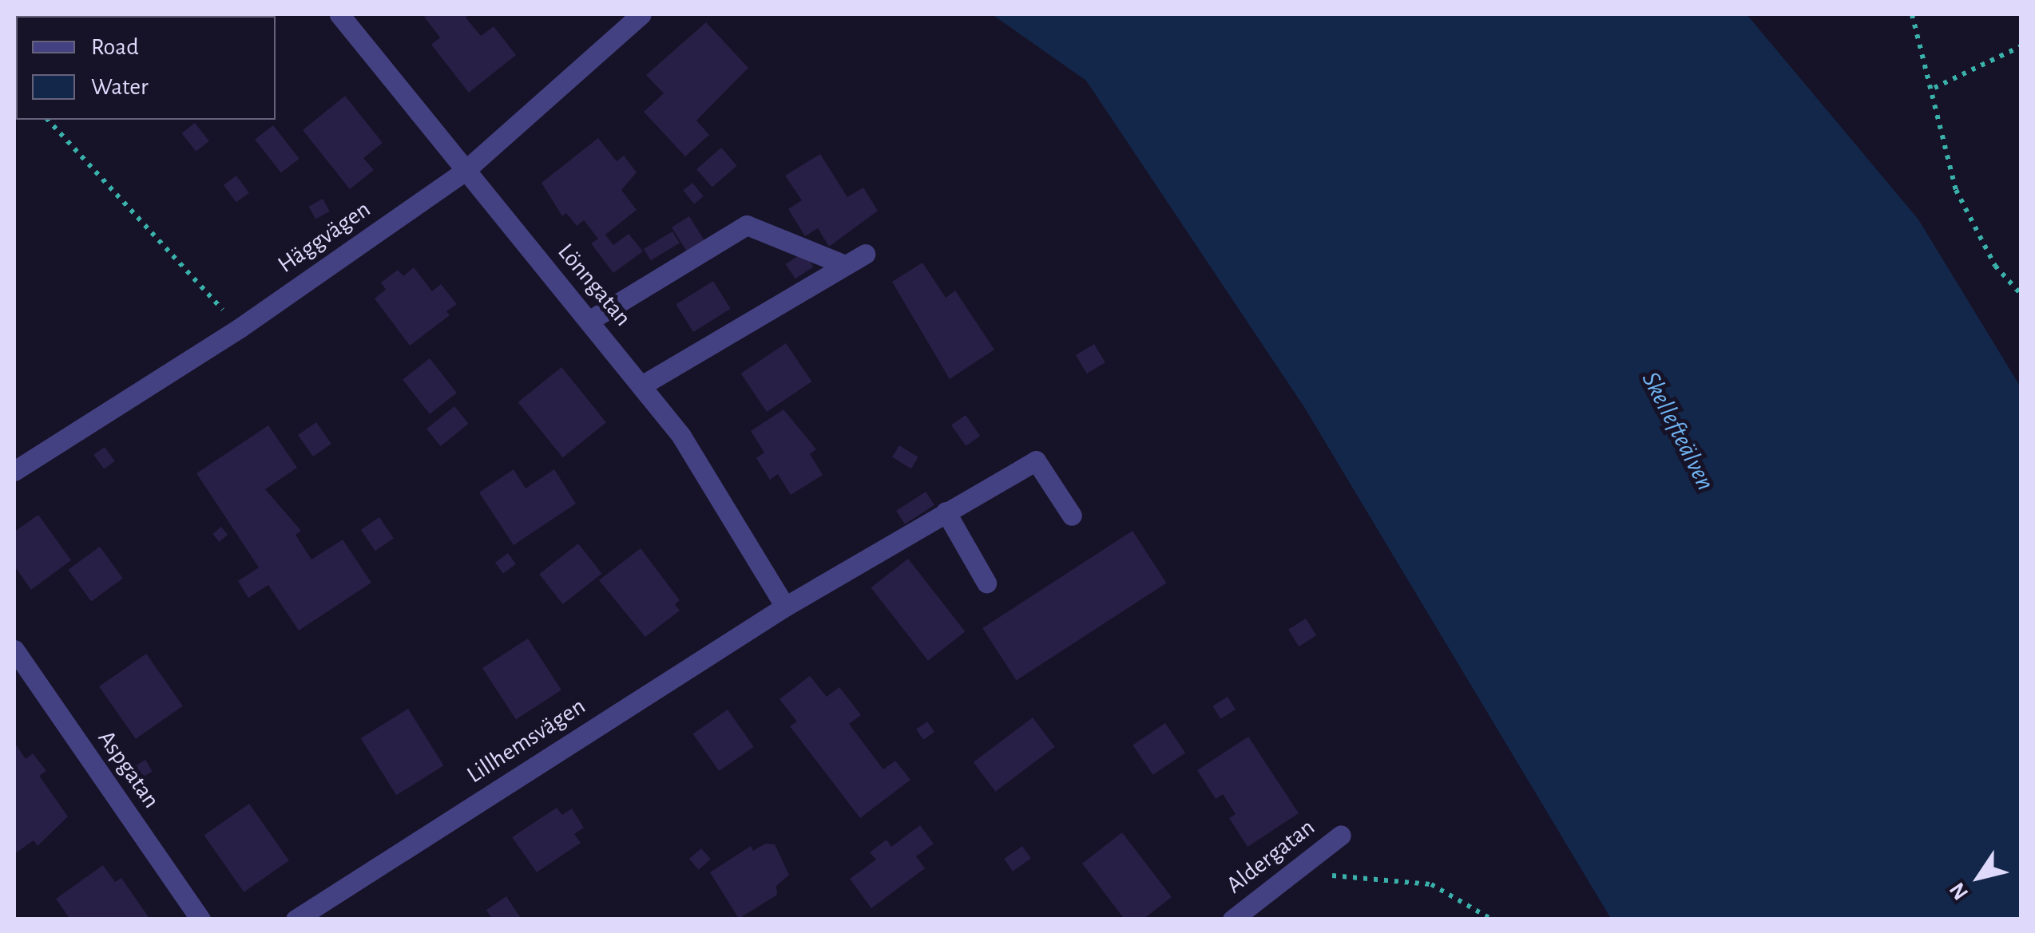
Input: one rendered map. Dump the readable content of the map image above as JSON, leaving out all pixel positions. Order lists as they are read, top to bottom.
{
  "streets": {
    "street": [
      "Häggvägen",
      "Lönngatan",
      "Lillhemsvägen",
      "Aspgatan",
      "Aldergatan"
    ]
  },
  "crossings": [
    ["Häggvägen", "Lönngatan"],
    ["Lönngatan", "Lillhemsvägen"]
  ],
  "water": ["Skellefteälven"],
  "legend": ["Road", "Water"],
  "north": "bottom left"
}
